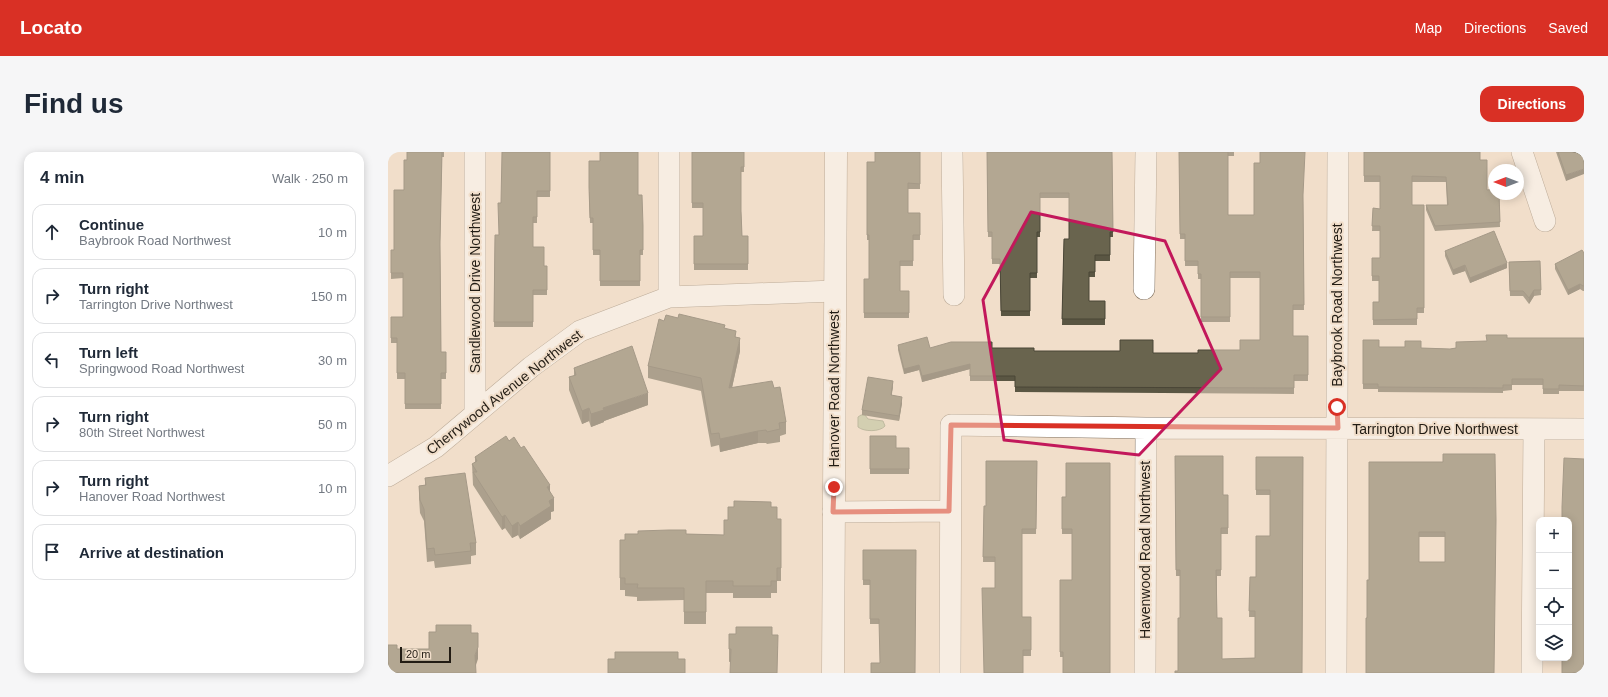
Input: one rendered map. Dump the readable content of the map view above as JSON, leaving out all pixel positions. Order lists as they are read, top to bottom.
{
  "streets": {
    "street": [
      "Sandlewood Drive Northwest",
      "Baybrook Road Northwest",
      "Hanover Road Northwest",
      "Cherrywood Avenue Northwest",
      "Tarrington Drive Northwest",
      "Havenwood Road Northwest"
    ]
  },
  "crossings": [
    ["Sandlewood Drive Northwest", "Cherrywood Avenue Northwest"],
    ["Baybrook Road Northwest", "Tarrington Drive Northwest"],
    ["Hanover Road Northwest", "Cherrywood Avenue Northwest"],
    ["Tarrington Drive Northwest", "Havenwood Road Northwest"]
  ],
  "scale_bar": "20 m",
  "north": "left",
  "page": {
    "header": "Locato",
    "nav": ["Map", "Directions", "Saved"],
    "buttons": "Directions",
    "title": "Find us",
    "heading": ["4 min", "Walk · 250 m"],
    "list": [
      ["Continue", "Baybrook Road Northwest", "10 m"],
      ["Turn right", "Tarrington Drive Northwest", "150 m"],
      ["Turn left", "Springwood Road Northwest", "30 m"],
      ["Turn right", "80th Street Northwest", "50 m"],
      ["Turn right", "Hanover Road Northwest", "10 m"],
      "Arrive at destination"
    ],
    "map_buttons": ["+", "−"],
    "scale": "20 m"
  }
}
